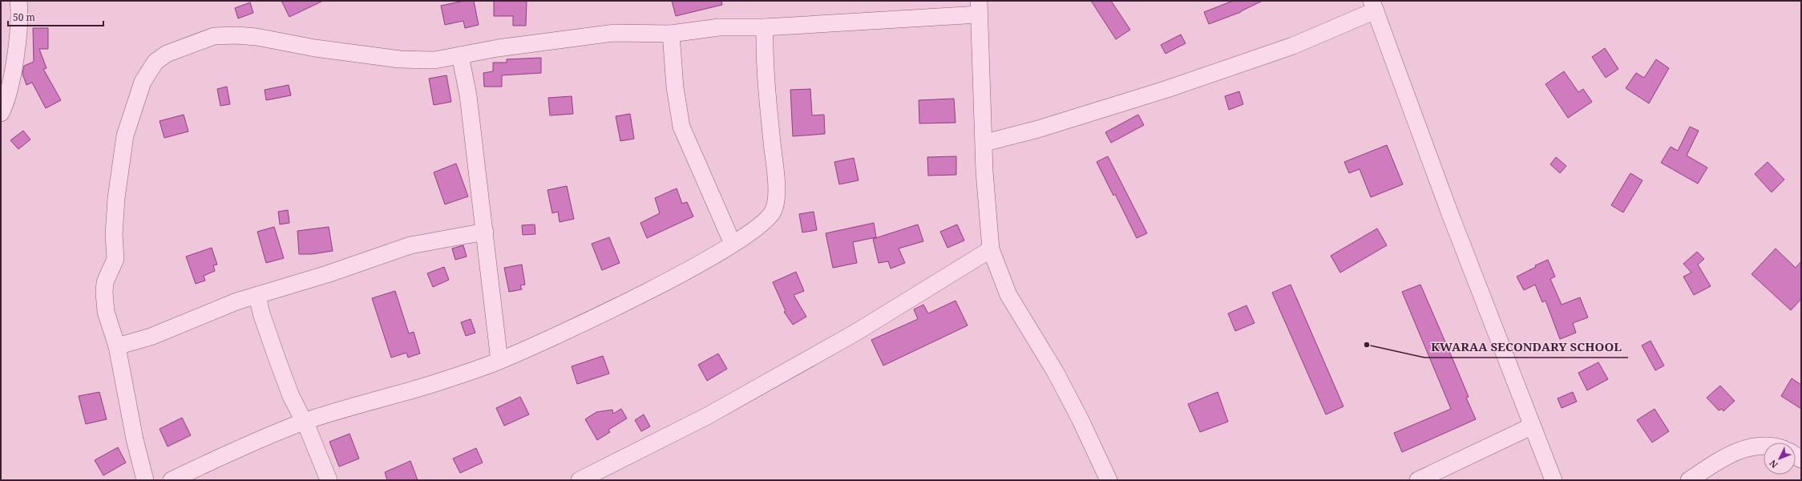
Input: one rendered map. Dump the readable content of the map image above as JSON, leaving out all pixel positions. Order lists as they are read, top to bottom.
{
  "places": ["KWARAA SECONDARY SCHOOL"],
  "scale_bar": "50 m",
  "north": "bottom left"
}
